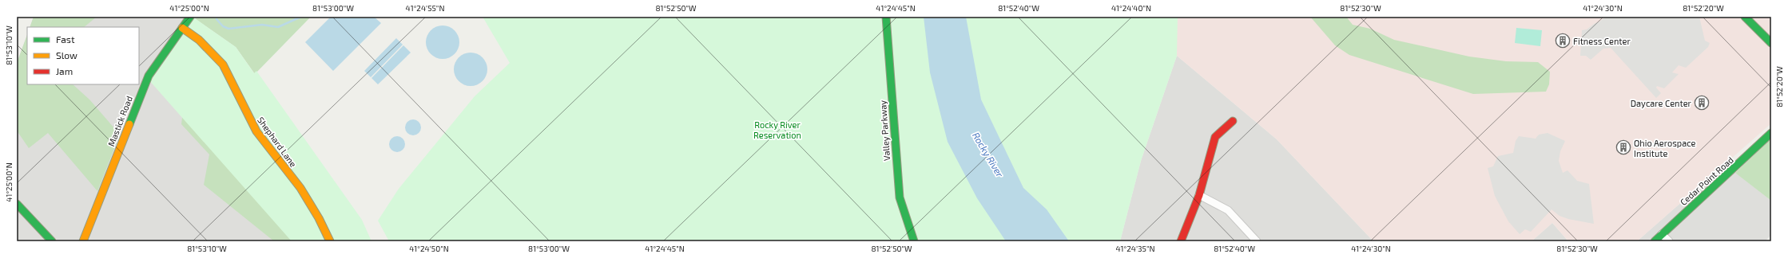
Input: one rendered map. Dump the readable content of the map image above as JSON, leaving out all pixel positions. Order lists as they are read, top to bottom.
{
  "streets": {
    "street": [
      "Mastick Road",
      "Valley Parkway",
      "Shephard Lane",
      "Cedar Point Road"
    ]
  },
  "crossings": [
    ["Mastick Road", "Shephard Lane"]
  ],
  "water": ["Rocky River"],
  "parks": ["Rocky River Reservation"],
  "places": {
    "building": ["Fitness Center", "Daycare Center", "Ohio Aerospace Institute"]
  },
  "legend": ["Fast", "Slow", "Jam"],
  "coordinates": [
    "41°25'00\"N",
    "81°53'00\"W",
    "41°24'55\"N",
    "81°52'50\"W",
    "41°24'45\"N",
    "81°52'40\"W",
    "41°24'40\"N",
    "81°52'30\"W",
    "41°24'30\"N",
    "81°52'20\"W",
    "81°53'10\"W",
    "41°24'50\"N",
    "41°24'35\"N"
  ]
}
